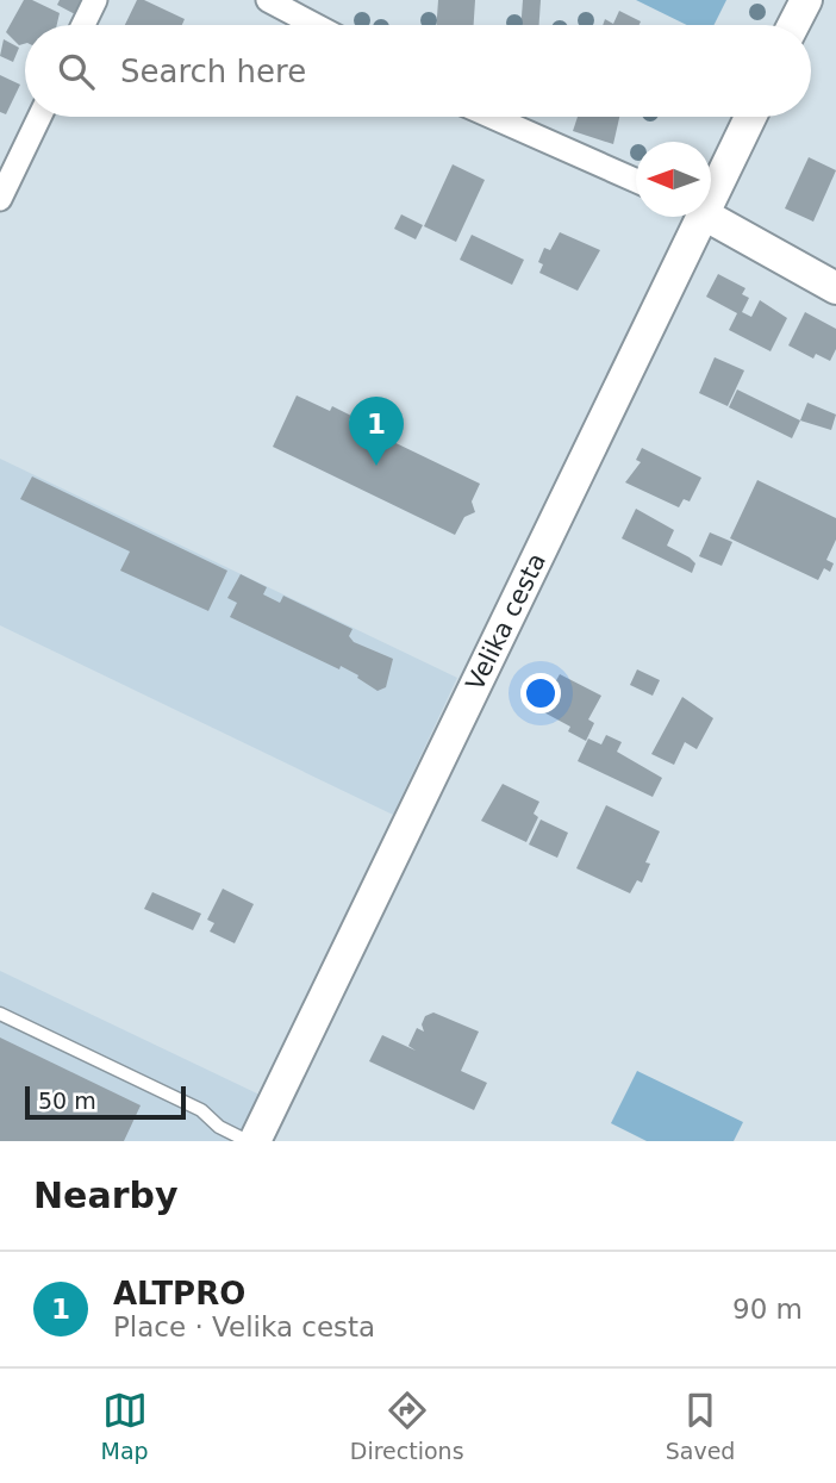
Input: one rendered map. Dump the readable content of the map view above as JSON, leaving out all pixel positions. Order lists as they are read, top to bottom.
{
  "streets": {
    "main road": ["Velika cesta"]
  },
  "scale_bar": "50 m",
  "north": "left",
  "page": {
    "search": "Search here",
    "pins": "1",
    "scale": "50 m",
    "heading": "Nearby",
    "list": [
      {
        "mark": "1",
        "name": "ALTPRO",
        "note": "Place · Velika cesta",
        "value": "90 m"
      }
    ],
    "nav": ["Map", "Directions", "Saved"]
  }
}
